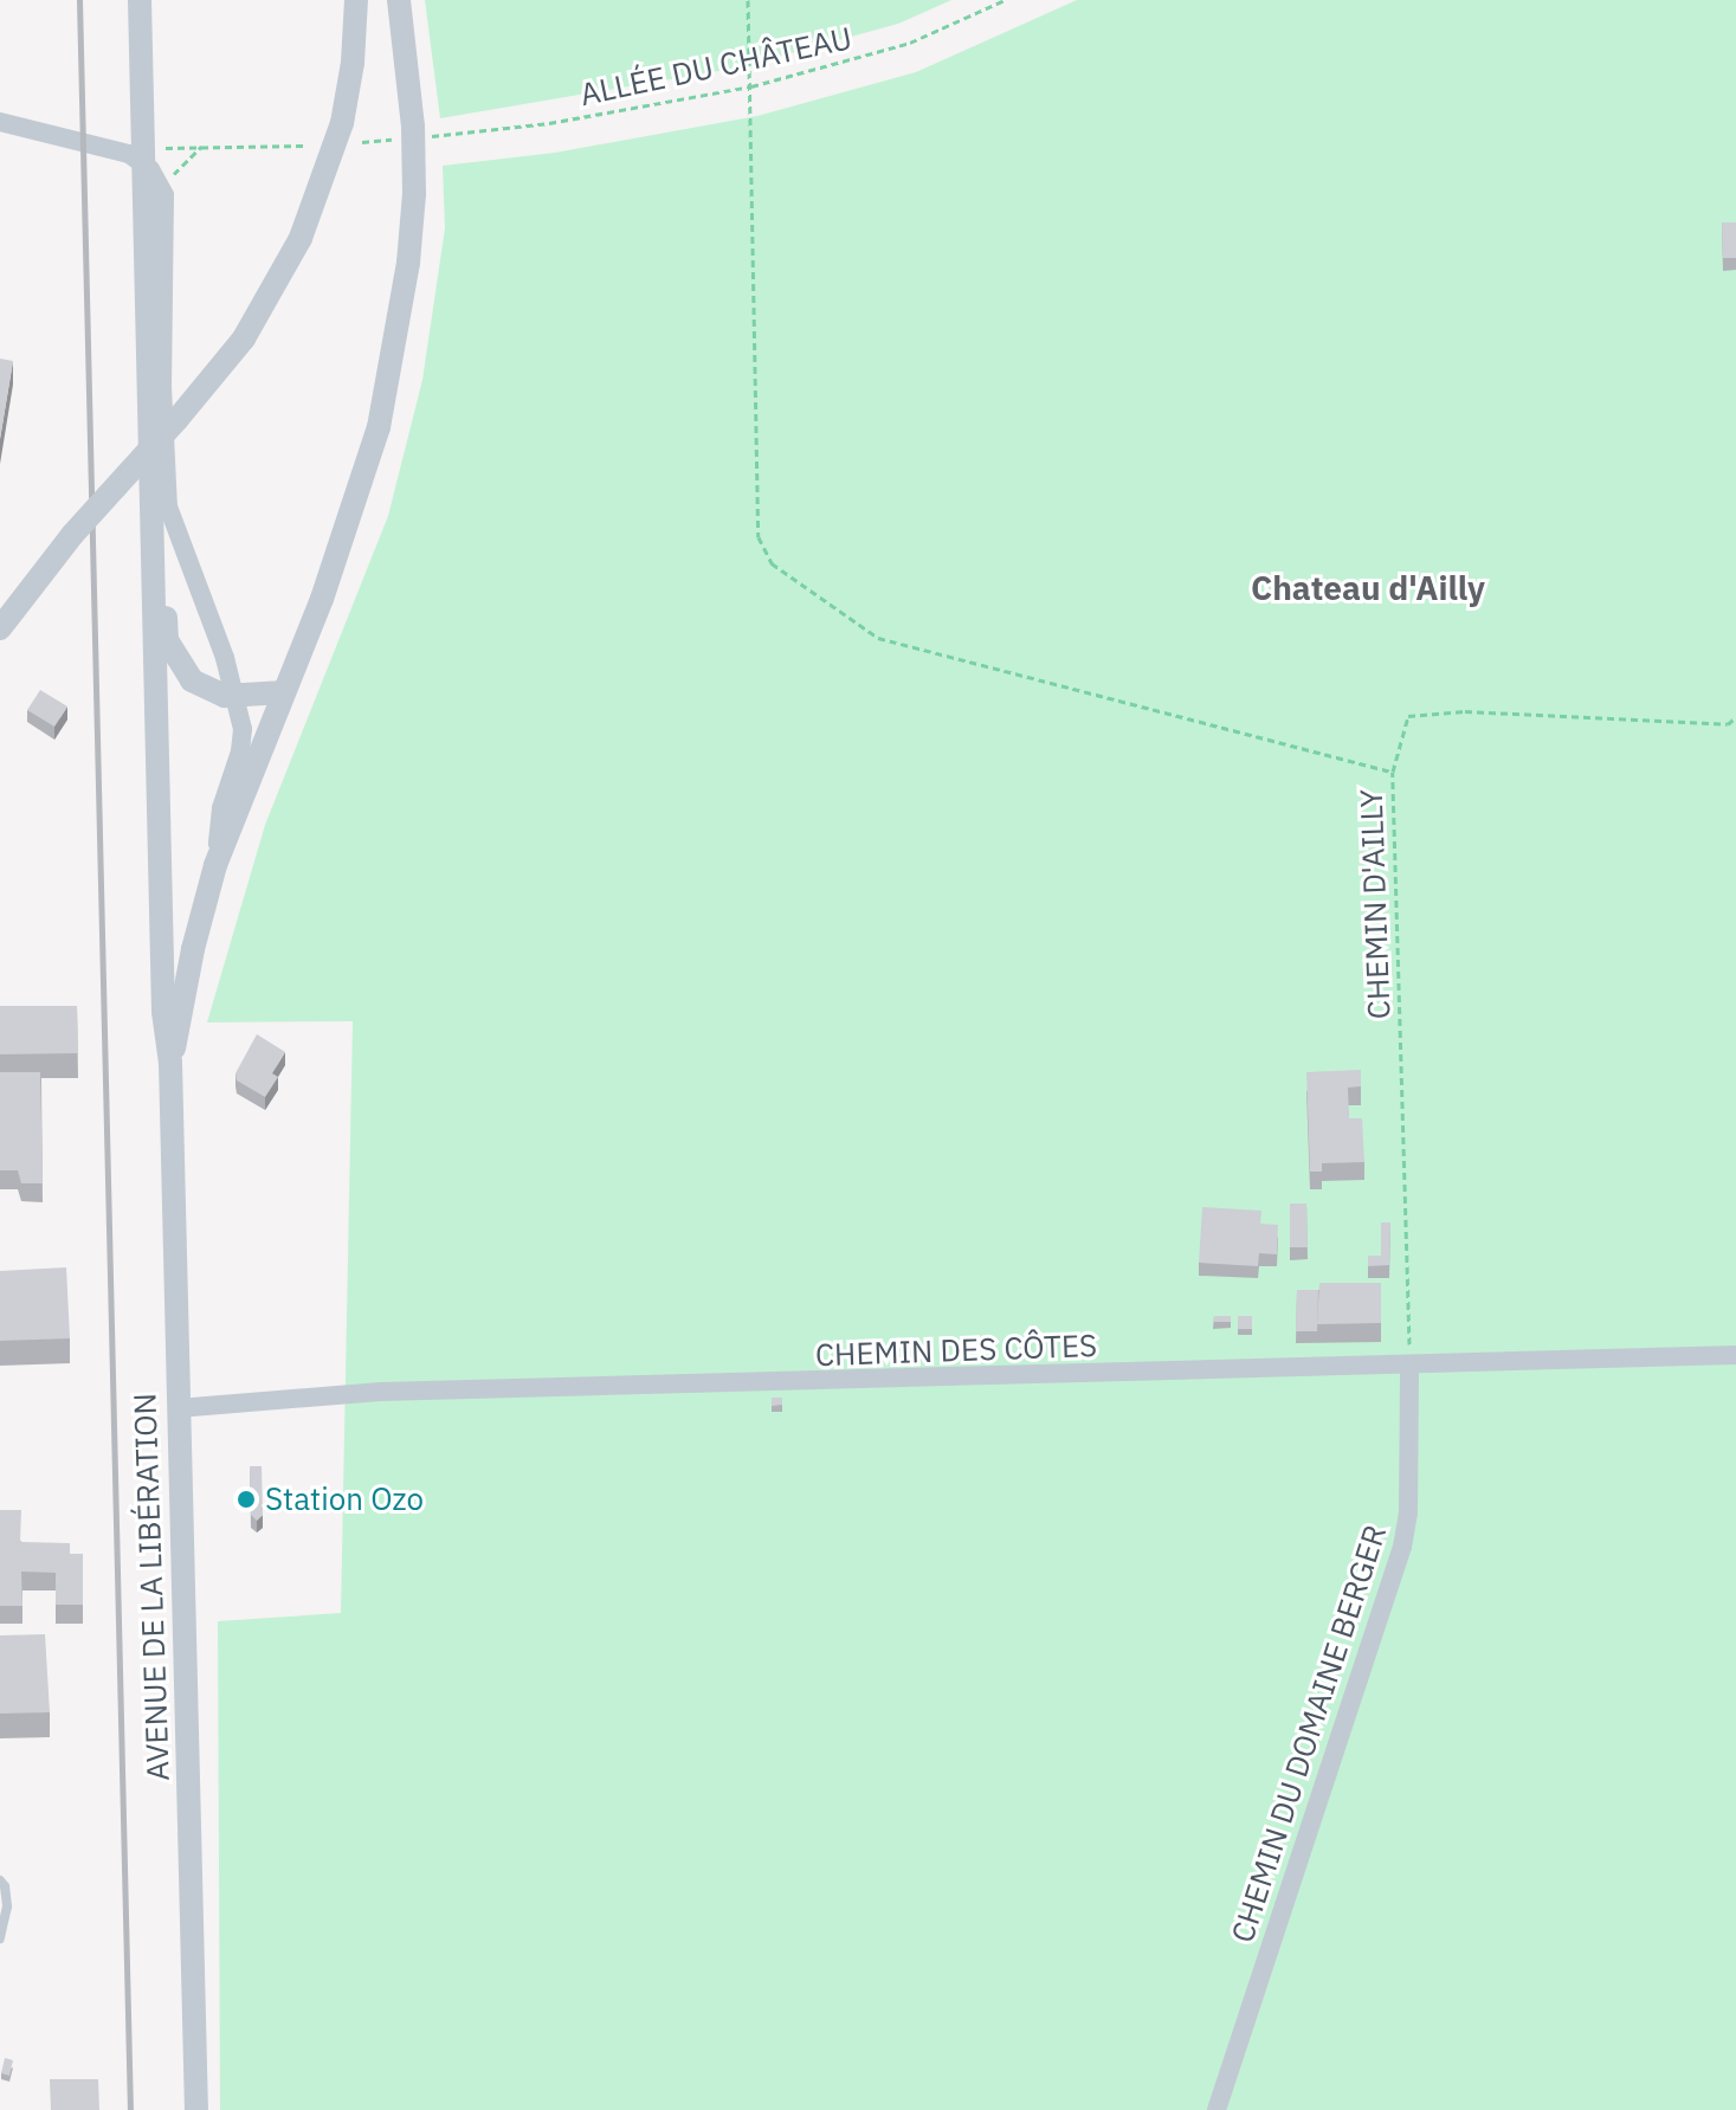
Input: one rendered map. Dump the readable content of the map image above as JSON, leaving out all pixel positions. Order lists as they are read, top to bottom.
{
  "streets": {
    "street": ["CHEMIN DES CÔTES", "AVENUE DE LA LIBÉRATION", "CHEMIN DU DOMAINE BERGER"],
    "path": ["ALLÉE DU CHÂTEAU", "CHEMIN D'AILLY"]
  },
  "crossings": [
    ["CHEMIN D'AILLY", "CHEMIN DES CÔTES"],
    ["CHEMIN D'AILLY", "CHEMIN DU DOMAINE BERGER"],
    ["CHEMIN DES CÔTES", "AVENUE DE LA LIBÉRATION"],
    ["CHEMIN DES CÔTES", "CHEMIN DU DOMAINE BERGER"]
  ],
  "districts": ["Chateau d'Ailly"],
  "places": ["Station Ozo"]
}
